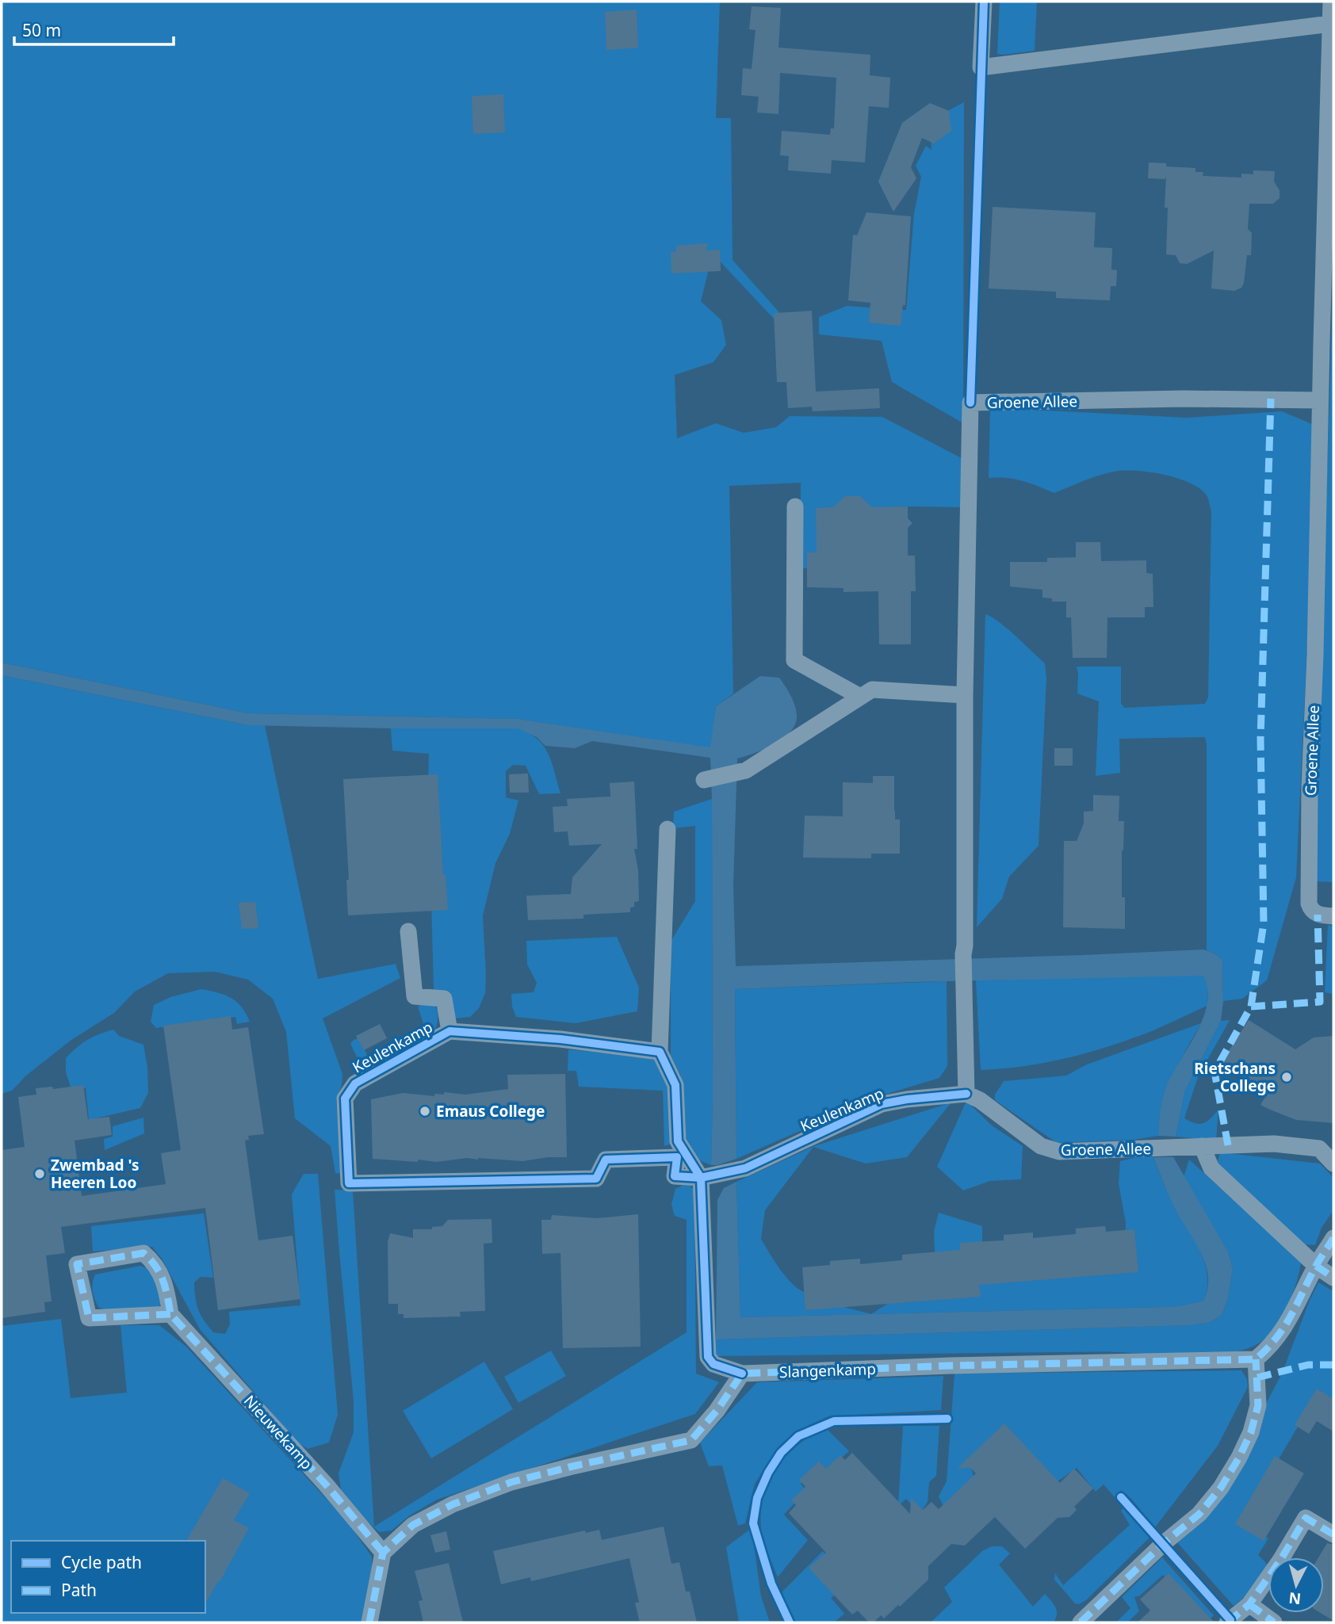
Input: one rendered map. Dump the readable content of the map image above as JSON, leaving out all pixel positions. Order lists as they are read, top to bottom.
{
  "streets": {
    "street": [
      "Groene Allee",
      "Keulenkamp",
      "Slangenkamp",
      "Nieuwekamp"
    ]
  },
  "crossings": [
    ["Groene Allee", "Keulenkamp"]
  ],
  "places": ["Rietschans College", "Emaus College", "Zwembad 's Heeren Loo"],
  "legend": ["Cycle path", "Path"],
  "scale_bar": "50 m",
  "north": "bottom"
}
